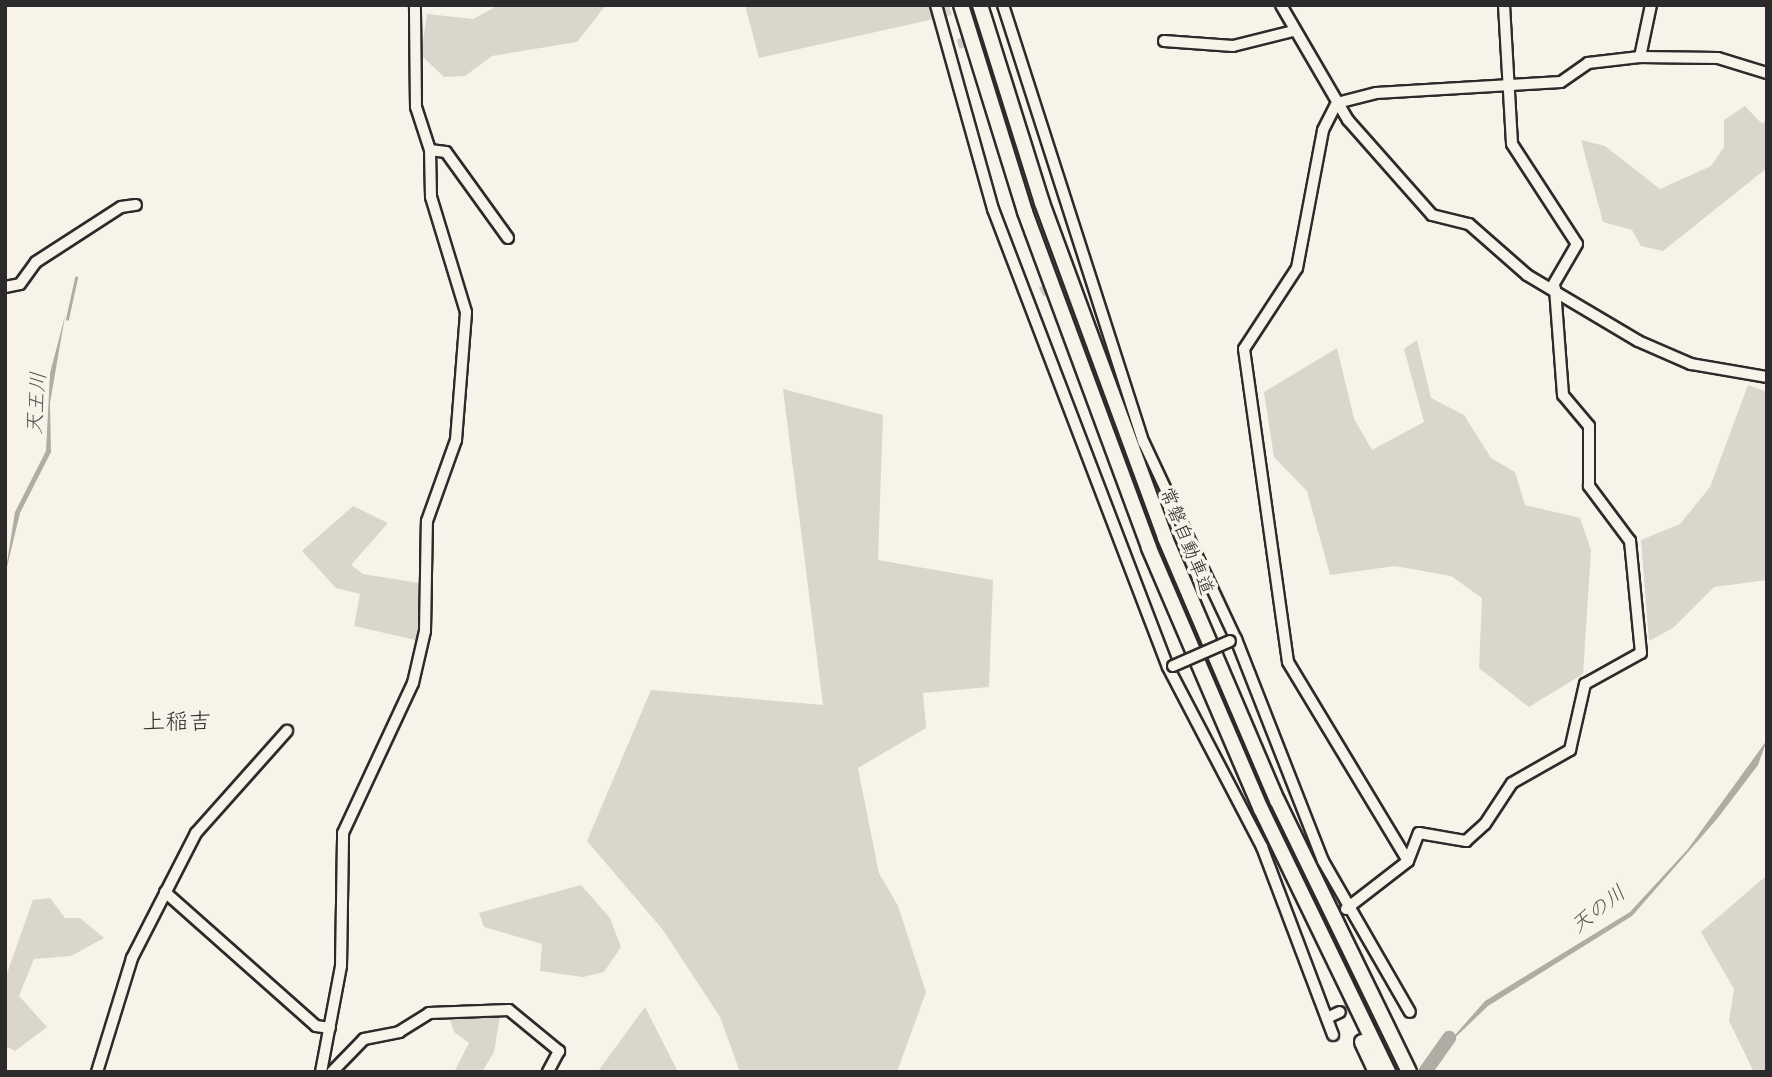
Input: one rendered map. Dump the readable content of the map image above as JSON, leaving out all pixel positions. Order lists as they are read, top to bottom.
{
  "streets": {
    "highway": ["常磐自動車道"]
  },
  "districts": ["上稲吉"],
  "water": ["天王川", "天の川"]
}
